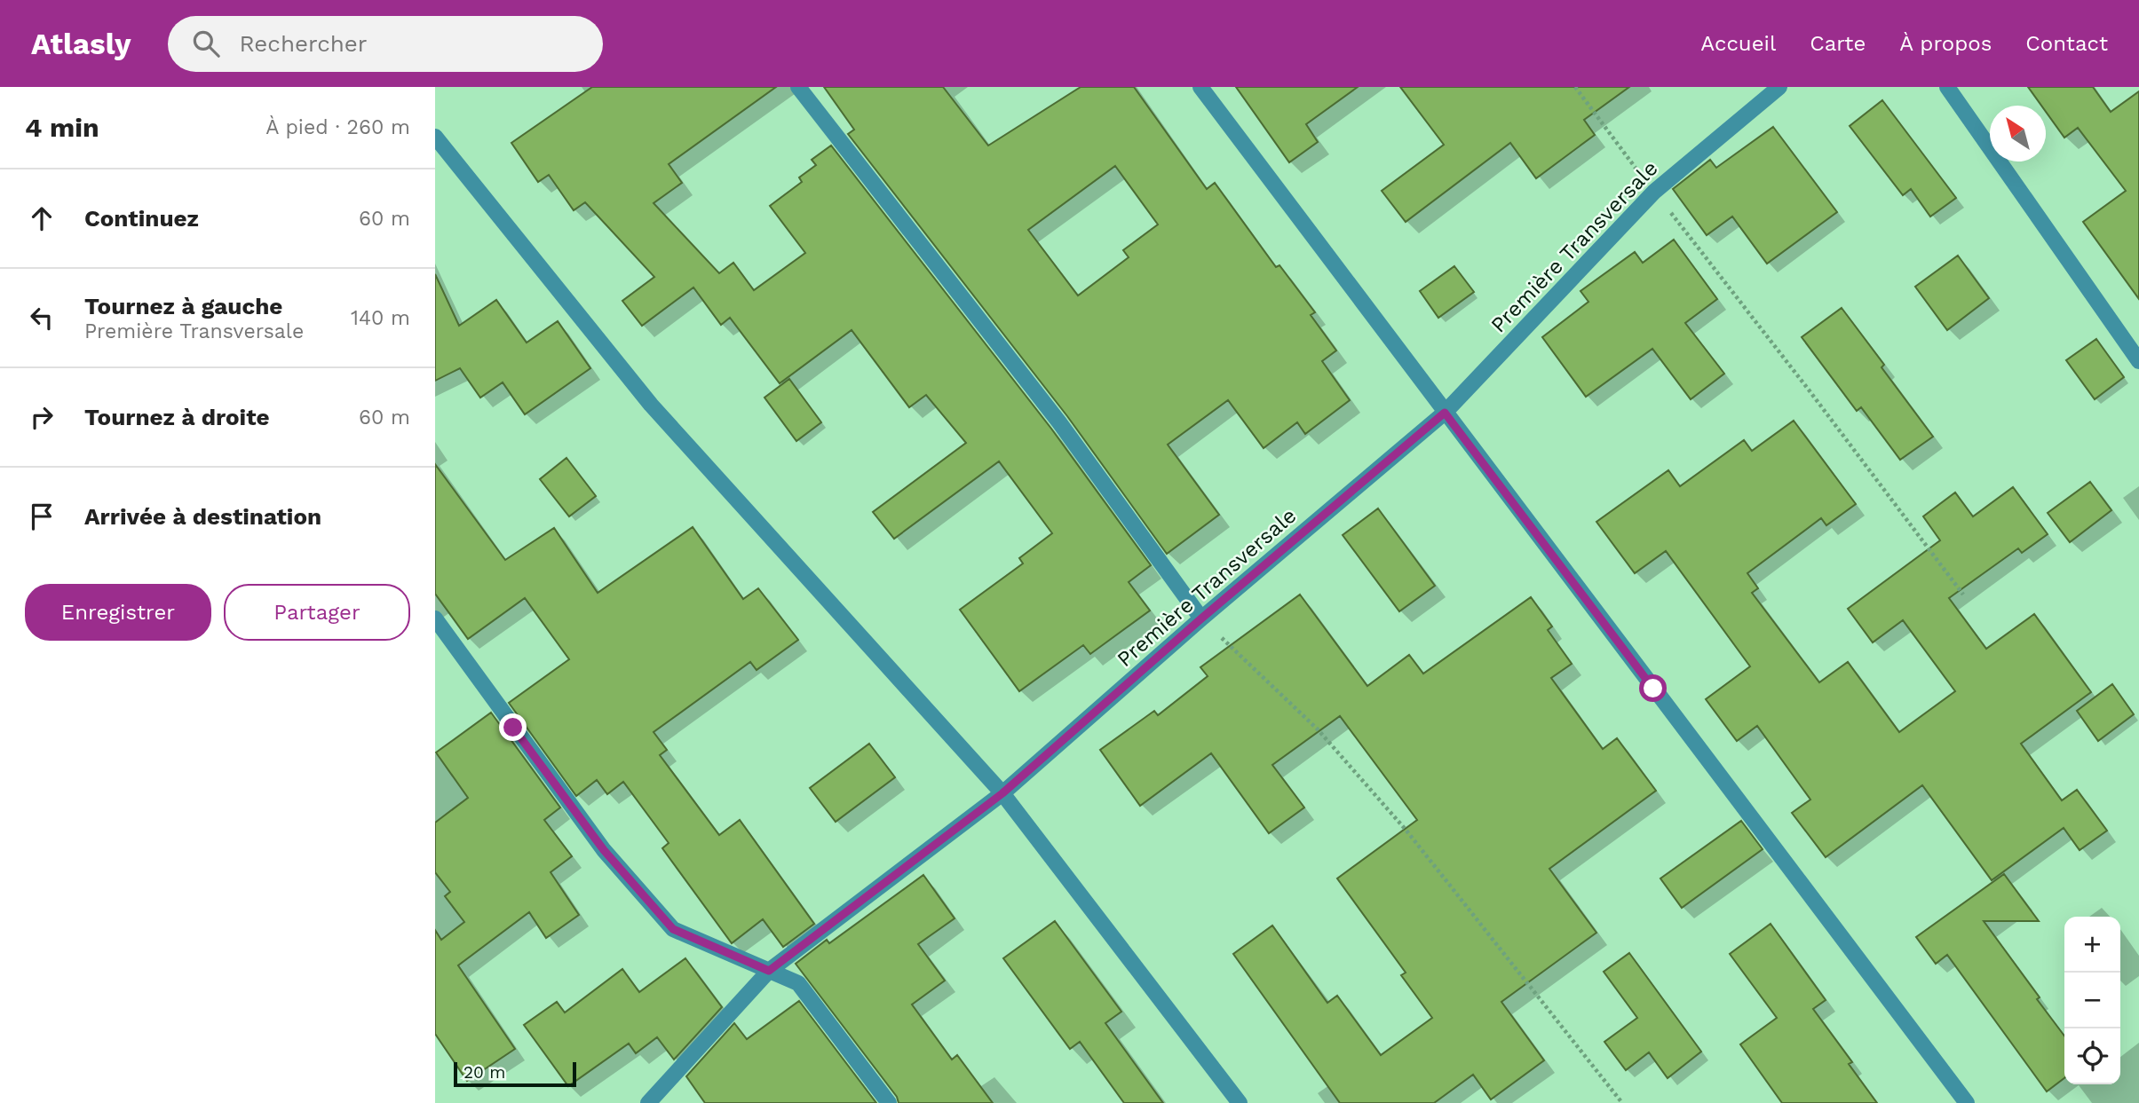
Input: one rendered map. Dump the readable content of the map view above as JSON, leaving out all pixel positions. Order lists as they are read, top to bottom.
{
  "streets": {
    "street": ["Première Transversale"]
  },
  "scale_bar": "20 m",
  "north": "top left",
  "page": {
    "header": "Atlasly",
    "search": "Rechercher",
    "nav": [
      "Accueil",
      "Carte",
      "À propos",
      "Contact"
    ],
    "heading": ["4 min", "À pied · 260 m"],
    "list": [
      ["Continuez", "60 m"],
      ["Tournez à gauche", "Première Transversale", "140 m"],
      ["Tournez à droite", "60 m"],
      "Arrivée à destination"
    ],
    "buttons": ["Enregistrer", "Partager"],
    "map_buttons": ["+", "−"],
    "scale": "20 m"
  }
}
